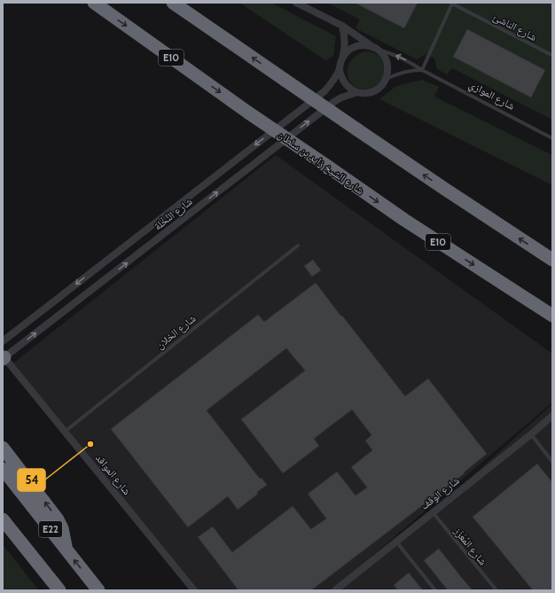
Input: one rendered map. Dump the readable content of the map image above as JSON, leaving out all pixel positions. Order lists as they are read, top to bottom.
{
  "streets": {
    "highway": ["E10", "شارع الشيخ زايد بن سلطان", "E22"],
    "street": [
      "شارع الموازي",
      "شارع النَّخْلة",
      "شارع المواقد",
      "شارع الوقف"
    ],
    "lane": ["شارع الناشئ", "شارع الخلان", "شارع المُعَزَز"]
  },
  "crossings": [
    ["شارع الناشئ", "شارع الموازي"],
    ["شارع الموازي", "شارع النَّخْلة"],
    ["شارع النَّخْلة", "شارع المواقد"],
    ["شارع الخلان", "شارع المواقد"],
    ["شارع الوقف", "شارع المُعَزَز"]
  ],
  "places": ["54"]
}
